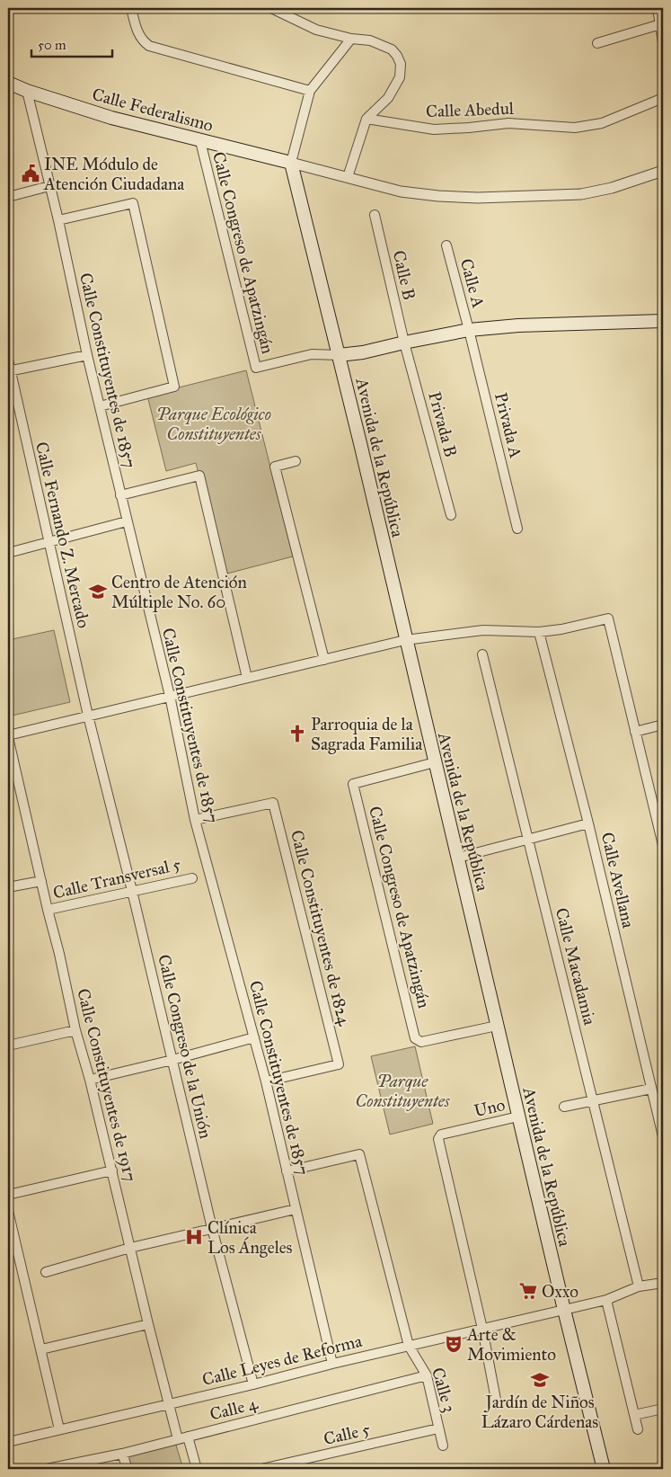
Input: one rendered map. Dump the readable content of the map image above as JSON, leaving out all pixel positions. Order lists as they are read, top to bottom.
{
  "streets": {
    "main road": ["Calle Federalismo", "Avenida de la República"],
    "street": [
      "Calle Abedul",
      "Calle Congreso de Apatzingán",
      "Calle B",
      "Calle A",
      "Calle Constituyentes de 1857",
      "Privada B",
      "Privada A",
      "Calle Fernando Z. Mercado",
      "Calle Transversal 5",
      "Calle Avellana",
      "Calle Constituyentes de 1824",
      "Calle Macadamia",
      "Calle Congreso de la Unión",
      "Calle Constituyentes de 1917",
      "Uno",
      "Calle Leyes de Reforma",
      "Calle 3",
      "Calle 4",
      "Calle 5"
    ]
  },
  "crossings": [
    ["Calle Federalismo", "Calle Congreso de Apatzingán"],
    ["Calle Federalismo", "Calle Constituyentes de 1857"],
    ["Calle Federalismo", "Avenida de la República"],
    ["Calle Congreso de Apatzingán", "Avenida de la República"],
    ["Calle B", "Privada B"],
    ["Calle A", "Privada A"],
    ["Calle Constituyentes de 1857", "Calle Constituyentes de 1824"],
    ["Calle Constituyentes de 1857", "Calle Leyes de Reforma"],
    ["Avenida de la República", "Uno"],
    ["Avenida de la República", "Calle Leyes de Reforma"],
    ["Calle Fernando Z. Mercado", "Calle Congreso de la Unión"],
    ["Calle Transversal 5", "Calle Congreso de la Unión"],
    ["Calle Transversal 5", "Calle Constituyentes de 1917"],
    ["Calle Macadamia", "Calle Leyes de Reforma"],
    ["Calle Congreso de la Unión", "Calle Leyes de Reforma"],
    ["Calle Constituyentes de 1917", "Calle Leyes de Reforma"],
    ["Calle Constituyentes de 1917", "Calle 4"],
    ["Uno", "Calle Leyes de Reforma"],
    ["Calle Leyes de Reforma", "Calle 3"],
    ["Calle 3", "Calle 4"],
    ["Calle 3", "Calle 5"]
  ],
  "parks": ["Parque Ecológico Constituyentes", "Parque Constituyentes"],
  "places": {
    "public building": ["INE Módulo de Atención Ciudadana"],
    "school or university": ["Centro de Atención Múltiple No. 60", "Jardín de Niños Lázaro Cárdenas"],
    "church": ["Parroquia de la Sagrada Familia"],
    "hospital": ["Clínica Los Ángeles"],
    "supermarket": ["Oxxo"],
    "theatre": ["Arte & Movimiento"]
  },
  "scale_bar": "50 m"
}
